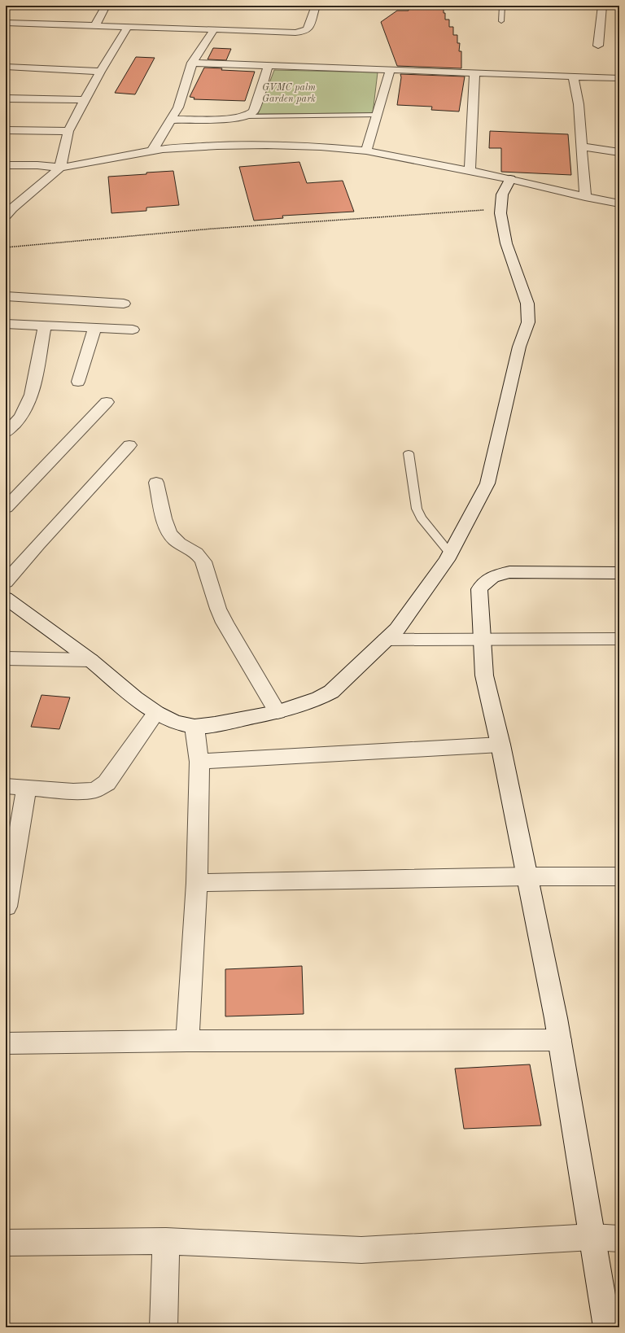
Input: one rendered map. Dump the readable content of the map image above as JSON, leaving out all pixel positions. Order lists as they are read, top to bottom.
{
  "parks": ["GVMC palm Garden park"]
}
